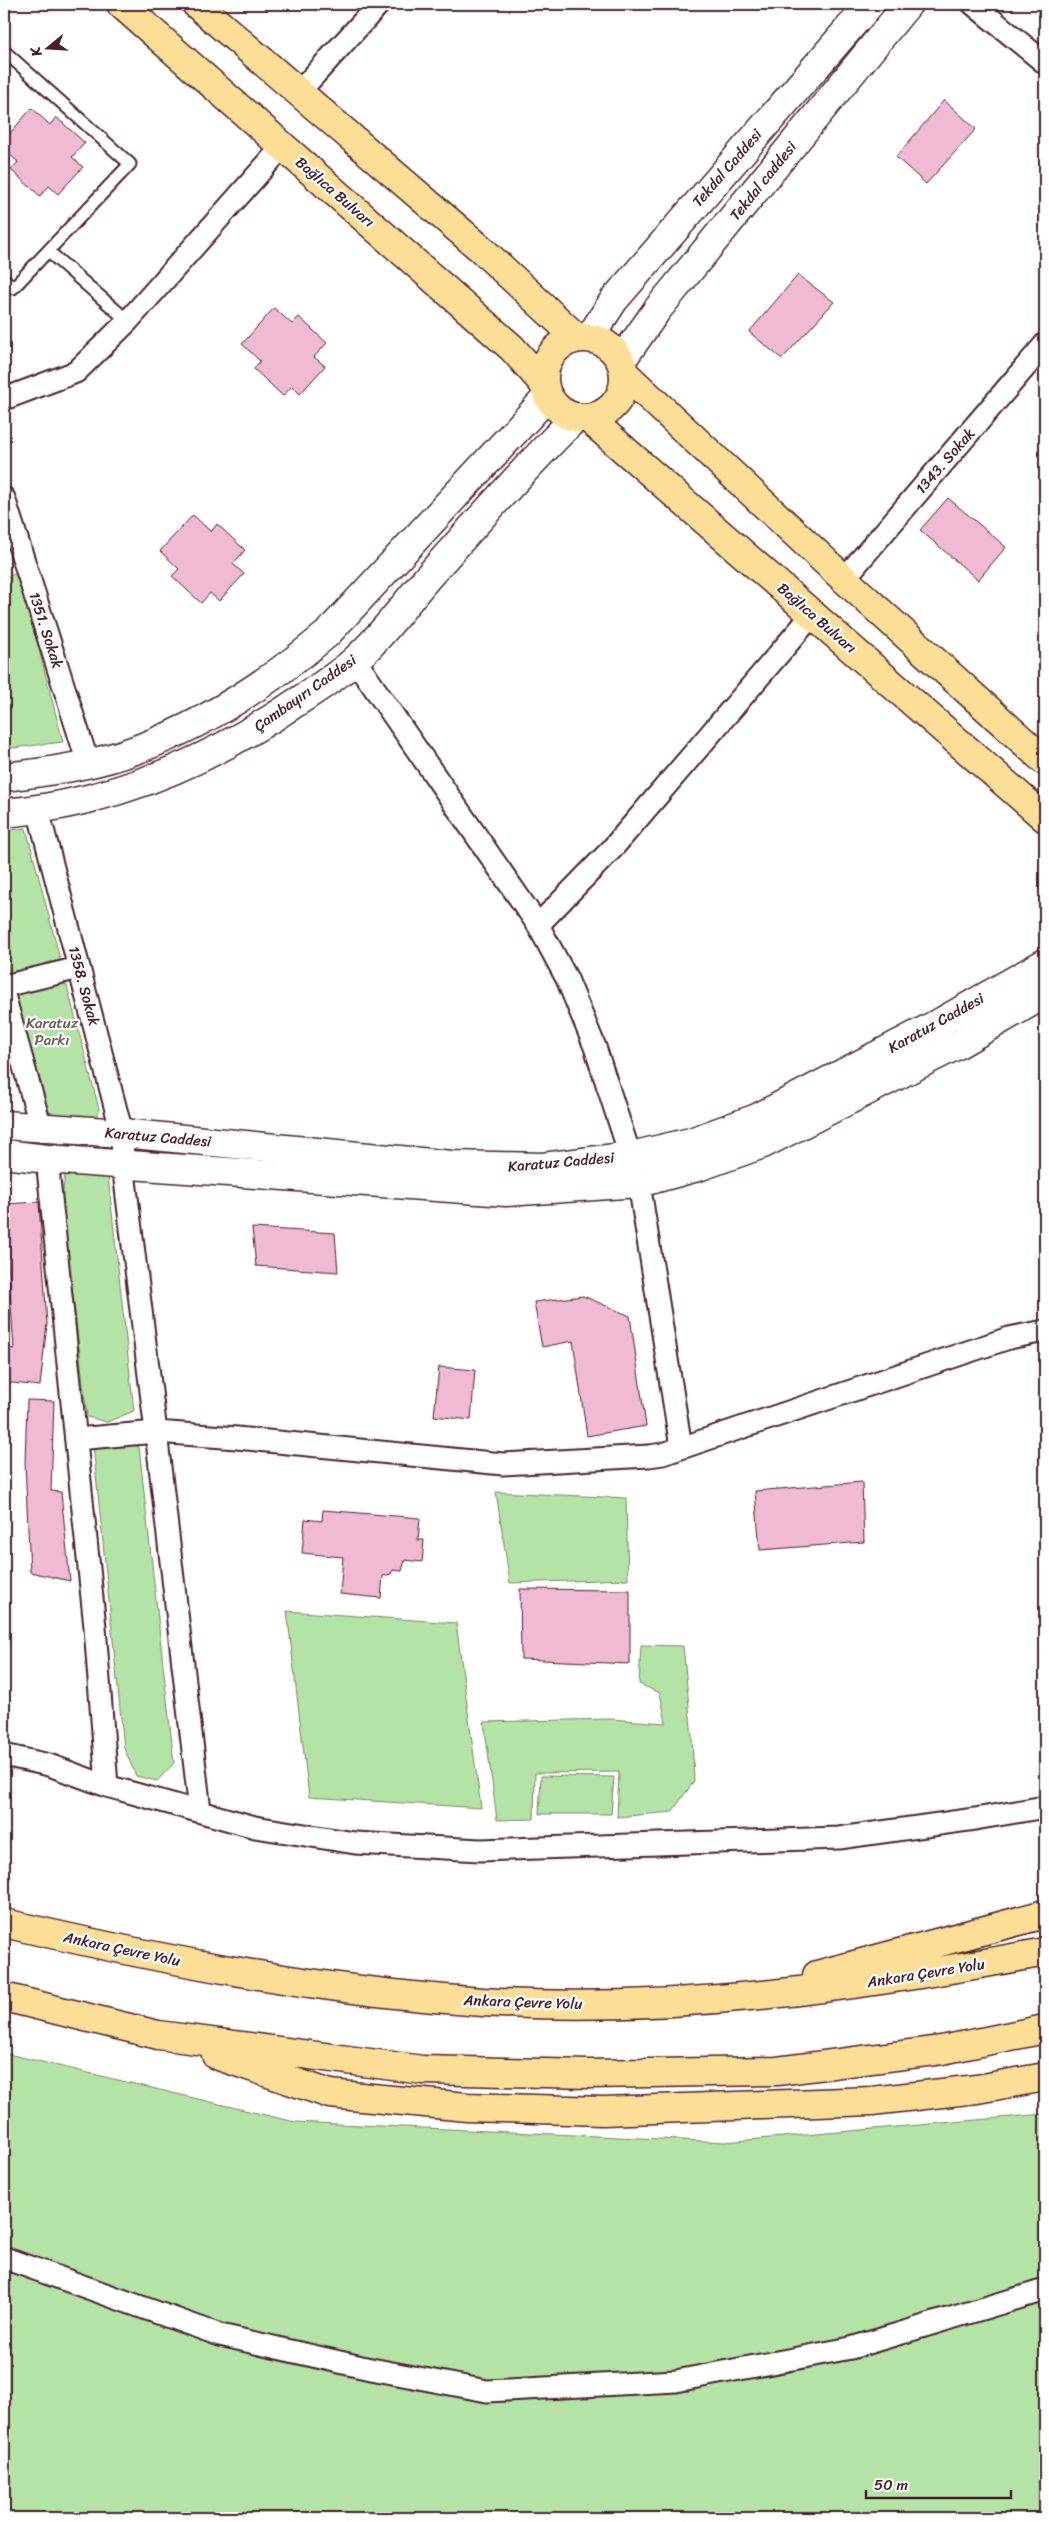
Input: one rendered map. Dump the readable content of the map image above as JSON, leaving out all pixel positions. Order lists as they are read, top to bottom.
{
  "streets": {
    "main road": [
      "Tekdal Caddesi",
      "Tekdal caddesi",
      "Bağlıca Bulvarı",
      "Çambayırı Caddesi",
      "Karatuz Caddesi",
      "Ankara Çevre Yolu"
    ],
    "street": ["1343. Sokak", "1351. Sokak", "1358. Sokak"]
  },
  "crossings": [
    ["Tekdal Caddesi", "Tekdal caddesi"],
    ["Tekdal Caddesi", "Bağlıca Bulvarı"],
    ["Tekdal Caddesi", "Çambayırı Caddesi"],
    ["Tekdal caddesi", "Bağlıca Bulvarı"],
    ["Tekdal caddesi", "Çambayırı Caddesi"],
    ["Bağlıca Bulvarı", "Çambayırı Caddesi"],
    ["Çambayırı Caddesi", "1358. Sokak"],
    ["1358. Sokak", "Karatuz Caddesi"]
  ],
  "parks": ["Karatuz Parkı"],
  "scale_bar": "50 m",
  "north": "left"
}
